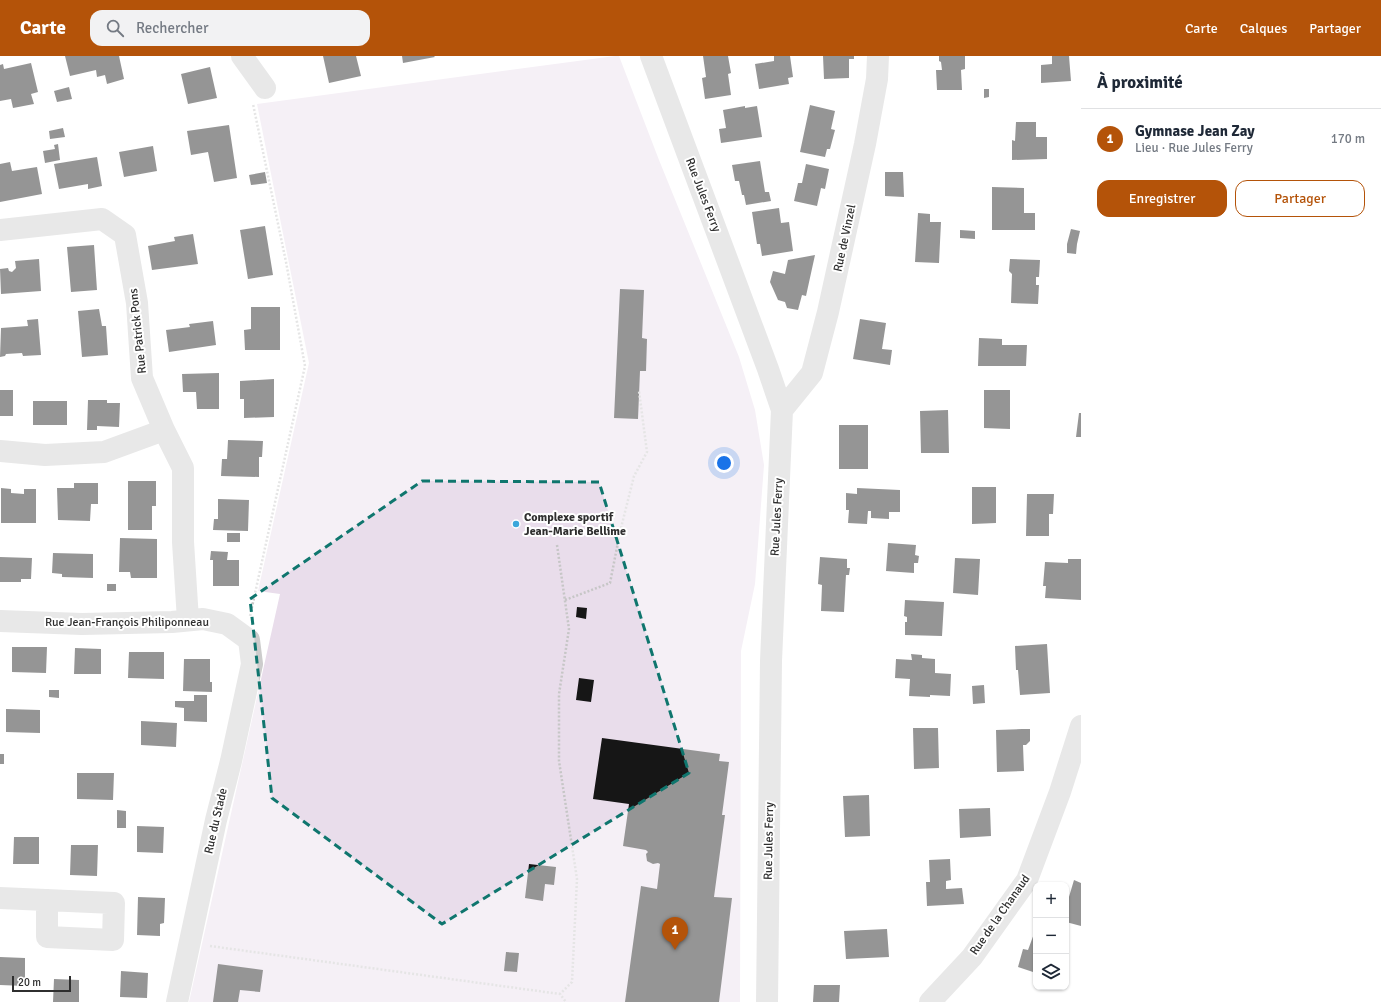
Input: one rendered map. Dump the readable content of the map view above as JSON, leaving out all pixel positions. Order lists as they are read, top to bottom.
{
  "streets": {
    "street": [
      "Rue Jules Ferry",
      "Rue de Vinzel",
      "Rue Patrick Pons",
      "Rue Jean-François Philiponneau",
      "Rue du Stade",
      "Rue de la Chanaud"
    ]
  },
  "crossings": [
    ["Rue Jules Ferry", "Rue de Vinzel"],
    ["Rue Patrick Pons", "Rue Jean-François Philiponneau"],
    ["Rue Jean-François Philiponneau", "Rue du Stade"]
  ],
  "places": ["Complexe sportif Jean-Marie Bellime"],
  "scale_bar": "20 m",
  "page": {
    "header": "Carte",
    "search": "Rechercher",
    "nav": ["Carte", "Calques", "Partager"],
    "heading": "À proximité",
    "list": [
      {
        "mark": "1",
        "name": "Gymnase Jean Zay",
        "note": "Lieu · Rue Jules Ferry",
        "value": "170 m"
      }
    ],
    "buttons": ["Enregistrer", "Partager"],
    "map_buttons": ["+", "−"],
    "pins": "1",
    "scale": "20 m"
  }
}
